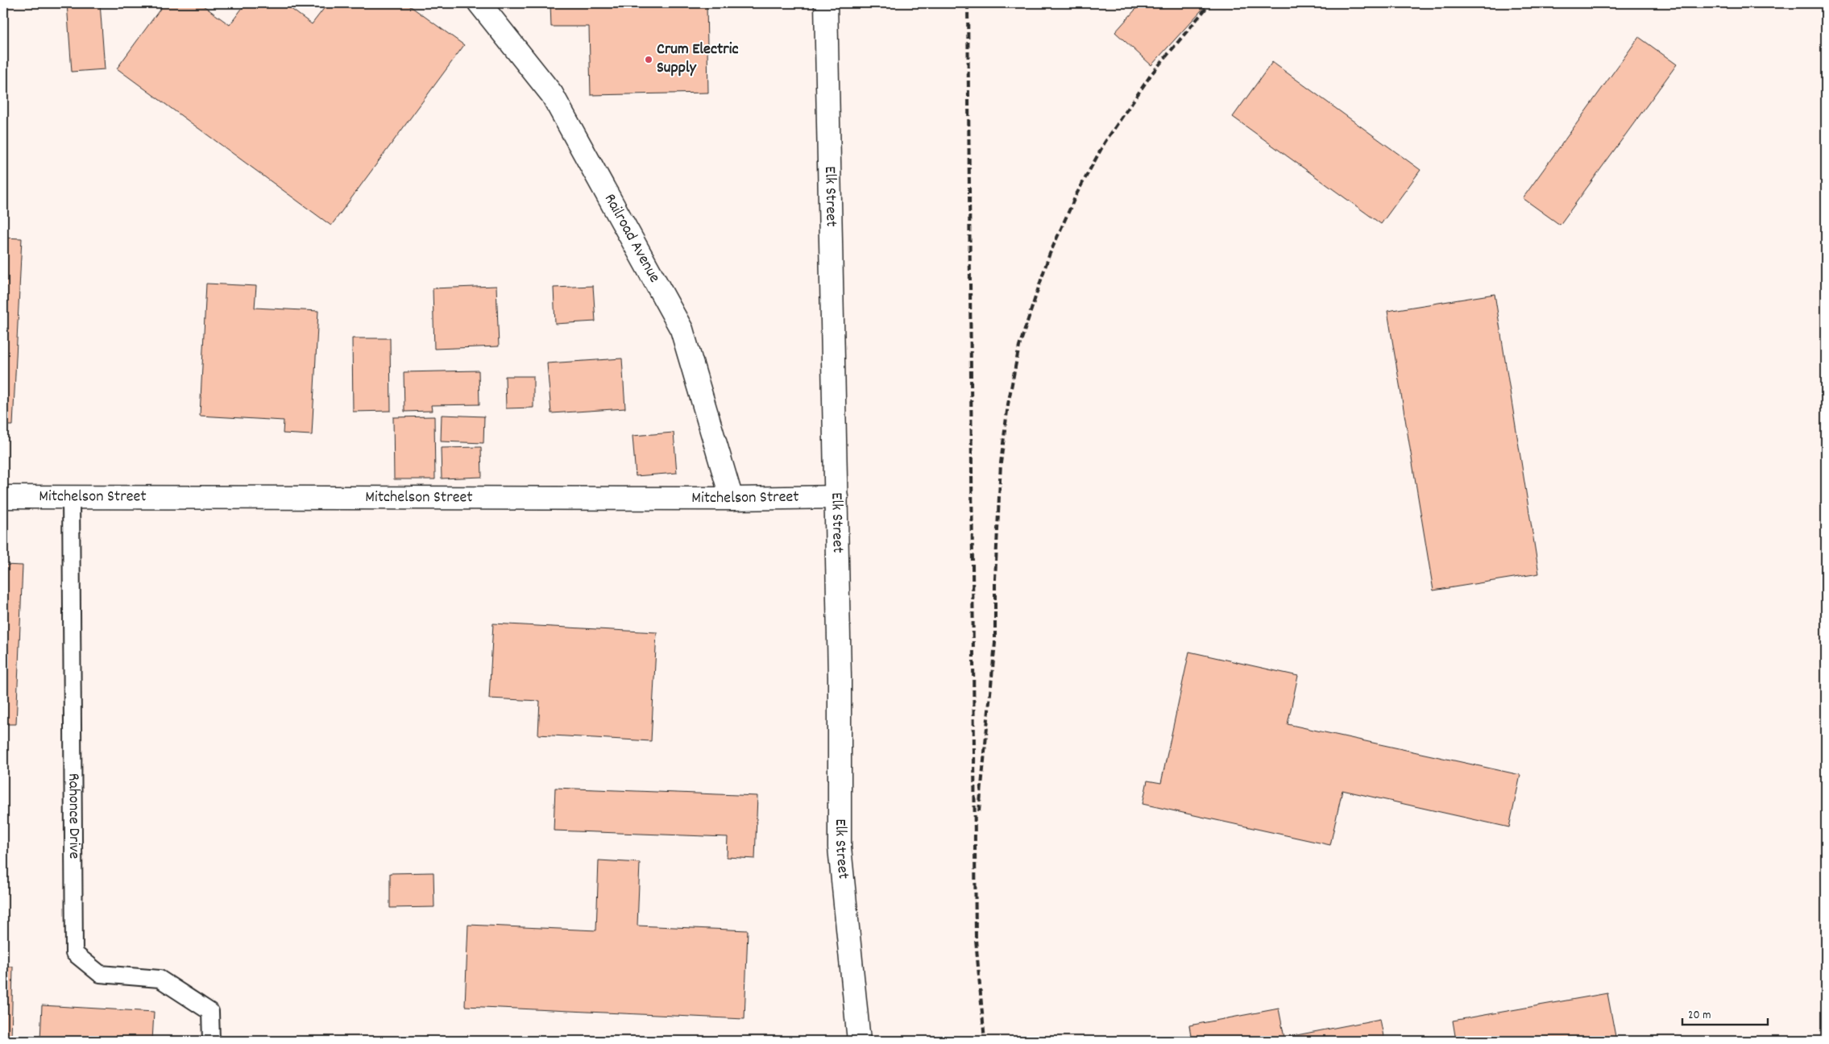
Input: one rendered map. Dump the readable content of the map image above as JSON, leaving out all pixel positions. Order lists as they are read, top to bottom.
{
  "streets": {
    "street": ["Elk Street", "Railroad Avenue", "Mitchelson Street"],
    "lane": ["Rahonce Drive"]
  },
  "crossings": [
    ["Elk Street", "Mitchelson Street"],
    ["Railroad Avenue", "Mitchelson Street"],
    ["Mitchelson Street", "Rahonce Drive"]
  ],
  "places": ["Crum Electric Supply"],
  "scale_bar": "20 m"
}
